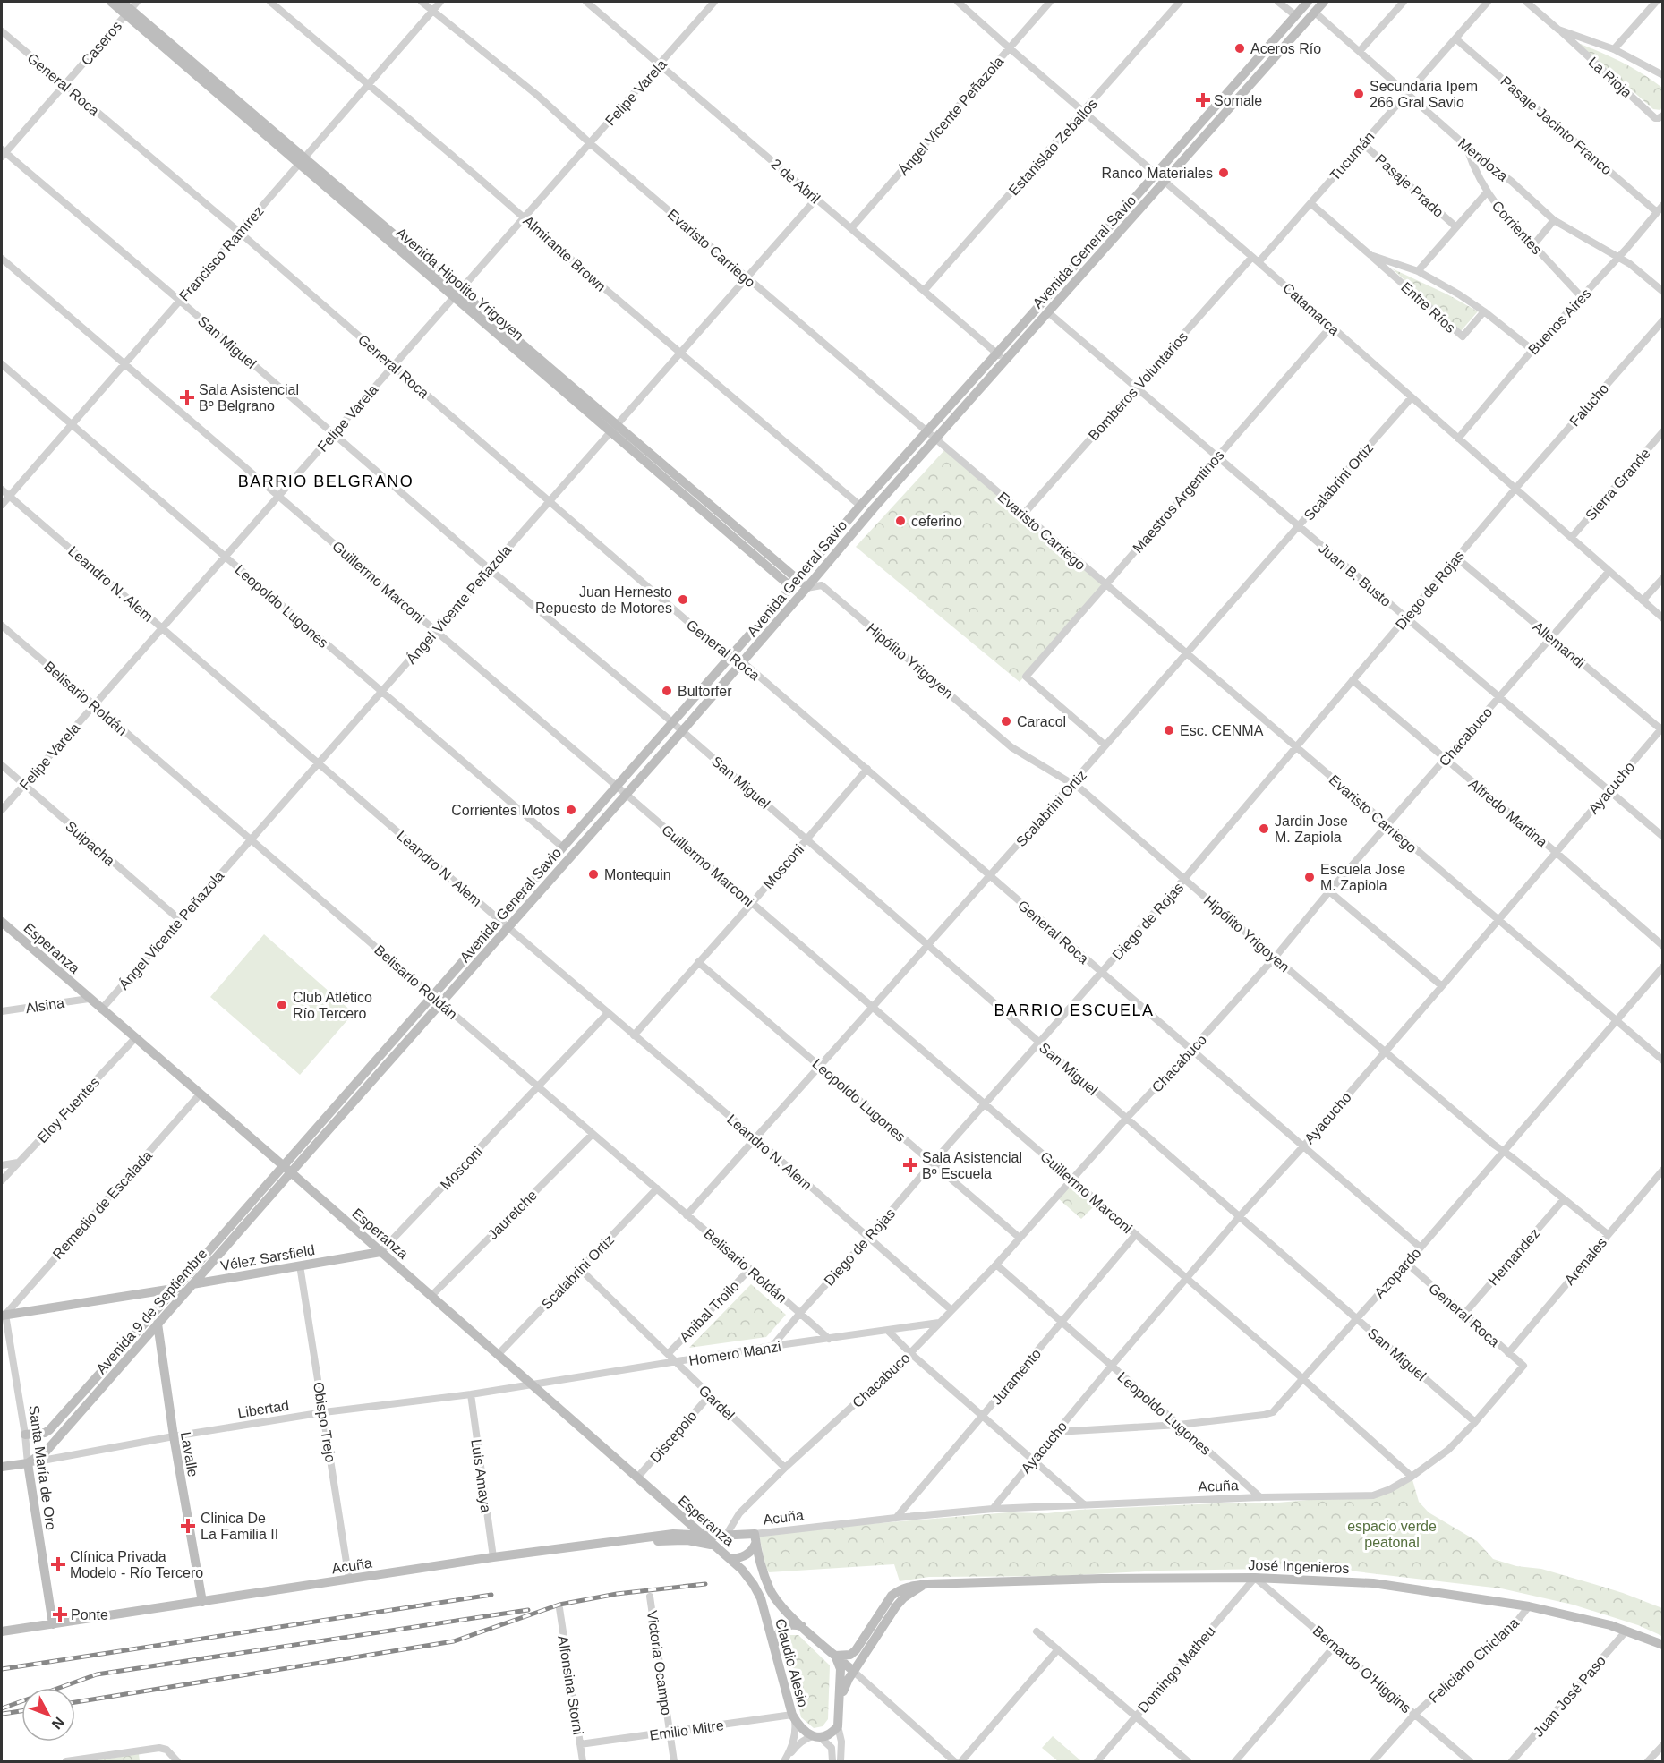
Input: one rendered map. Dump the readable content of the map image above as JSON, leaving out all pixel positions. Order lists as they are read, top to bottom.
{
  "streets": {
    "main road": [
      "Avenida General Savio",
      "Avenida Hipolito Yrigoyen",
      "Esperanza",
      "Vélez Sarsfield",
      "Avenida 9 de Septiembre",
      "Libertad",
      "Lavalle",
      "Santa María de Oro",
      "Acuña",
      "José Ingenieros",
      "Claudio Alesio"
    ],
    "street": [
      "Caseros",
      "La Rioja",
      "General Roca",
      "Felipe Varela",
      "Ángel Vicente Peñazola",
      "Pasaje Jacinto Franco",
      "Estanislao Zeballos",
      "Tucumán",
      "Mendoza",
      "2 de Abril",
      "Pasaje Prado",
      "Corrientes",
      "Evaristo Carriego",
      "Francisco Ramírez",
      "Almirante Brown",
      "Entre Ríos",
      "Catamarca",
      "Buenos Aires",
      "San Miguel",
      "Bomberos Voluntarios",
      "Falucho",
      "Scalabrini Ortiz",
      "Sierra Grande",
      "Maestros Argentinos",
      "Juan B. Busto",
      "Guillermo Marconi",
      "Leandro N. Alem",
      "Diego de Rojas",
      "Leopoldo Lugones",
      "Allemandi",
      "Hipólito Yrigoyen",
      "Belisario Roldán",
      "Chacabuco",
      "Ayacucho",
      "Alfredo Martina",
      "Suipacha",
      "Mosconi",
      "Alsina",
      "Eloy Fuentes",
      "Remedio de Escalada",
      "Jauretche",
      "Hernandez",
      "Arenales",
      "Azopardo",
      "Anibal Troilo",
      "Homero Manzi",
      "Juramento",
      "Gardel",
      "Obispo Trejo",
      "Discepolo",
      "Luis Amaya",
      "Feliciano Chiclana",
      "Victoria Ocampo",
      "Domingo Matheu",
      "Bernardo O'Higgins",
      "Alfonsina Storni",
      "Juan José Paso",
      "Emilio Mitre"
    ]
  },
  "crossings": [
    ["Caseros", "General Roca"],
    ["Caseros", "Avenida Hipolito Yrigoyen"],
    ["Caseros", "San Miguel"],
    ["General Roca", "Felipe Varela"],
    ["General Roca", "Ángel Vicente Peñazola"],
    ["General Roca", "Avenida General Savio"],
    ["General Roca", "Francisco Ramírez"],
    ["General Roca", "Scalabrini Ortiz"],
    ["General Roca", "Diego de Rojas"],
    ["General Roca", "Chacabuco"],
    ["General Roca", "Ayacucho"],
    ["General Roca", "Mosconi"],
    ["General Roca", "Hernandez"],
    ["General Roca", "Arenales"],
    ["General Roca", "Azopardo"],
    ["General Roca", "Acuña"],
    ["Felipe Varela", "2 de Abril"],
    ["Felipe Varela", "Evaristo Carriego"],
    ["Felipe Varela", "Almirante Brown"],
    ["Felipe Varela", "Avenida Hipolito Yrigoyen"],
    ["Felipe Varela", "San Miguel"],
    ["Felipe Varela", "Guillermo Marconi"],
    ["Felipe Varela", "Leandro N. Alem"],
    ["Felipe Varela", "Leopoldo Lugones"],
    ["Felipe Varela", "Belisario Roldán"],
    ["Felipe Varela", "Suipacha"],
    ["Ángel Vicente Peñazola", "2 de Abril"],
    ["Ángel Vicente Peñazola", "Evaristo Carriego"],
    ["Ángel Vicente Peñazola", "Almirante Brown"],
    ["Ángel Vicente Peñazola", "Avenida Hipolito Yrigoyen"],
    ["Ángel Vicente Peñazola", "Catamarca"],
    ["Ángel Vicente Peñazola", "San Miguel"],
    ["Ángel Vicente Peñazola", "Guillermo Marconi"],
    ["Ángel Vicente Peñazola", "Leandro N. Alem"],
    ["Ángel Vicente Peñazola", "Leopoldo Lugones"],
    ["Ángel Vicente Peñazola", "Belisario Roldán"],
    ["Ángel Vicente Peñazola", "Suipacha"],
    ["Ángel Vicente Peñazola", "Esperanza"],
    ["Pasaje Jacinto Franco", "Tucumán"],
    ["Pasaje Jacinto Franco", "Buenos Aires"],
    ["Estanislao Zeballos", "2 de Abril"],
    ["Estanislao Zeballos", "Catamarca"],
    ["Tucumán", "Mendoza"],
    ["Tucumán", "Pasaje Prado"],
    ["Tucumán", "Entre Ríos"],
    ["Tucumán", "Catamarca"],
    ["Mendoza", "Corrientes"],
    ["Mendoza", "Avenida General Savio"],
    ["Mendoza", "Buenos Aires"],
    ["2 de Abril", "Avenida General Savio"],
    ["Corrientes", "Buenos Aires"],
    ["Evaristo Carriego", "Avenida General Savio"],
    ["Evaristo Carriego", "Francisco Ramírez"],
    ["Evaristo Carriego", "Bomberos Voluntarios"],
    ["Evaristo Carriego", "Scalabrini Ortiz"],
    ["Evaristo Carriego", "Maestros Argentinos"],
    ["Evaristo Carriego", "Diego de Rojas"],
    ["Evaristo Carriego", "Chacabuco"],
    ["Evaristo Carriego", "Ayacucho"],
    ["Evaristo Carriego", "Azopardo"],
    ["Avenida General Savio", "Almirante Brown"],
    ["Avenida General Savio", "Avenida Hipolito Yrigoyen"],
    ["Avenida General Savio", "Catamarca"],
    ["Avenida General Savio", "San Miguel"],
    ["Avenida General Savio", "Juan B. Busto"],
    ["Avenida General Savio", "Guillermo Marconi"],
    ["Avenida General Savio", "Leandro N. Alem"],
    ["Avenida General Savio", "Leopoldo Lugones"],
    ["Avenida General Savio", "Hipólito Yrigoyen"],
    ["Avenida General Savio", "Belisario Roldán"],
    ["Avenida General Savio", "Esperanza"],
    ["Avenida General Savio", "Avenida 9 de Septiembre"],
    ["Francisco Ramírez", "Almirante Brown"],
    ["Francisco Ramírez", "Avenida Hipolito Yrigoyen"],
    ["Francisco Ramírez", "San Miguel"],
    ["Francisco Ramírez", "Guillermo Marconi"],
    ["Francisco Ramírez", "Leandro N. Alem"],
    ["Francisco Ramírez", "Leopoldo Lugones"],
    ["Avenida Hipolito Yrigoyen", "Hipólito Yrigoyen"],
    ["Entre Ríos", "Buenos Aires"],
    ["Catamarca", "Buenos Aires"],
    ["Catamarca", "Bomberos Voluntarios"],
    ["Catamarca", "Falucho"],
    ["Catamarca", "Scalabrini Ortiz"],
    ["Catamarca", "Sierra Grande"],
    ["Catamarca", "Maestros Argentinos"],
    ["Catamarca", "Diego de Rojas"],
    ["Catamarca", "Chacabuco"],
    ["San Miguel", "Scalabrini Ortiz"],
    ["San Miguel", "Diego de Rojas"],
    ["San Miguel", "Chacabuco"],
    ["San Miguel", "Ayacucho"],
    ["San Miguel", "Mosconi"],
    ["San Miguel", "Azopardo"],
    ["San Miguel", "Acuña"],
    ["Bomberos Voluntarios", "Juan B. Busto"],
    ["Falucho", "Diego de Rojas"],
    ["Scalabrini Ortiz", "Maestros Argentinos"],
    ["Scalabrini Ortiz", "Juan B. Busto"],
    ["Scalabrini Ortiz", "Guillermo Marconi"],
    ["Scalabrini Ortiz", "Leandro N. Alem"],
    ["Scalabrini Ortiz", "Leopoldo Lugones"],
    ["Scalabrini Ortiz", "Hipólito Yrigoyen"],
    ["Scalabrini Ortiz", "Belisario Roldán"],
    ["Scalabrini Ortiz", "Esperanza"],
    ["Scalabrini Ortiz", "Gardel"],
    ["Maestros Argentinos", "Juan B. Busto"],
    ["Juan B. Busto", "Diego de Rojas"],
    ["Juan B. Busto", "Chacabuco"],
    ["Juan B. Busto", "Ayacucho"],
    ["Guillermo Marconi", "Diego de Rojas"],
    ["Guillermo Marconi", "Chacabuco"],
    ["Guillermo Marconi", "Ayacucho"],
    ["Guillermo Marconi", "Mosconi"],
    ["Guillermo Marconi", "Azopardo"],
    ["Guillermo Marconi", "Juramento"],
    ["Guillermo Marconi", "Acuña"],
    ["Leandro N. Alem", "Diego de Rojas"],
    ["Leandro N. Alem", "Chacabuco"],
    ["Leandro N. Alem", "Mosconi"],
    ["Diego de Rojas", "Leopoldo Lugones"],
    ["Diego de Rojas", "Allemandi"],
    ["Diego de Rojas", "Hipólito Yrigoyen"],
    ["Diego de Rojas", "Belisario Roldán"],
    ["Diego de Rojas", "Alfredo Martina"],
    ["Diego de Rojas", "Homero Manzi"],
    ["Leopoldo Lugones", "Chacabuco"],
    ["Leopoldo Lugones", "Ayacucho"],
    ["Leopoldo Lugones", "Mosconi"],
    ["Leopoldo Lugones", "Azopardo"],
    ["Leopoldo Lugones", "Juramento"],
    ["Leopoldo Lugones", "Acuña"],
    ["Allemandi", "Chacabuco"],
    ["Allemandi", "Ayacucho"],
    ["Hipólito Yrigoyen", "Chacabuco"],
    ["Hipólito Yrigoyen", "Ayacucho"],
    ["Hipólito Yrigoyen", "Hernandez"],
    ["Hipólito Yrigoyen", "Arenales"],
    ["Hipólito Yrigoyen", "Azopardo"],
    ["Belisario Roldán", "Mosconi"],
    ["Belisario Roldán", "Jauretche"],
    ["Belisario Roldán", "Anibal Troilo"],
    ["Belisario Roldán", "Homero Manzi"],
    ["Chacabuco", "Alfredo Martina"],
    ["Chacabuco", "Homero Manzi"],
    ["Chacabuco", "Gardel"],
    ["Chacabuco", "Acuña"],
    ["Ayacucho", "Alfredo Martina"],
    ["Ayacucho", "Azopardo"],
    ["Ayacucho", "Acuña"],
    ["Mosconi", "Esperanza"],
    ["Mosconi", "Vélez Sarsfield"],
    ["Esperanza", "Alsina"],
    ["Esperanza", "Eloy Fuentes"],
    ["Esperanza", "Remedio de Escalada"],
    ["Esperanza", "Jauretche"],
    ["Esperanza", "Vélez Sarsfield"],
    ["Esperanza", "Avenida 9 de Septiembre"],
    ["Esperanza", "Homero Manzi"],
    ["Esperanza", "Libertad"],
    ["Esperanza", "Discepolo"],
    ["Esperanza", "Acuña"],
    ["Esperanza", "José Ingenieros"],
    ["Esperanza", "Claudio Alesio"],
    ["Remedio de Escalada", "Vélez Sarsfield"],
    ["Remedio de Escalada", "Santa María de Oro"],
    ["Vélez Sarsfield", "Avenida 9 de Septiembre"],
    ["Vélez Sarsfield", "Obispo Trejo"],
    ["Vélez Sarsfield", "Santa María de Oro"],
    ["Avenida 9 de Septiembre", "Libertad"],
    ["Avenida 9 de Septiembre", "Lavalle"],
    ["Avenida 9 de Septiembre", "Santa María de Oro"],
    ["Anibal Troilo", "Gardel"],
    ["Homero Manzi", "Gardel"],
    ["Homero Manzi", "Libertad"],
    ["Juramento", "Acuña"],
    ["Gardel", "Discepolo"],
    ["Libertad", "Obispo Trejo"],
    ["Libertad", "Lavalle"],
    ["Libertad", "Santa María de Oro"],
    ["Libertad", "Luis Amaya"],
    ["Obispo Trejo", "Acuña"],
    ["Lavalle", "Acuña"],
    ["Santa María de Oro", "Acuña"],
    ["Luis Amaya", "Acuña"],
    ["José Ingenieros", "Feliciano Chiclana"],
    ["José Ingenieros", "Domingo Matheu"],
    ["José Ingenieros", "Bernardo O'Higgins"],
    ["José Ingenieros", "Juan José Paso"],
    ["Feliciano Chiclana", "Bernardo O'Higgins"],
    ["Victoria Ocampo", "Emilio Mitre"],
    ["Claudio Alesio", "Emilio Mitre"],
    ["Domingo Matheu", "Bernardo O'Higgins"],
    ["Alfonsina Storni", "Emilio Mitre"]
  ],
  "districts": ["BARRIO BELGRANO", "BARRIO ESCUELA"],
  "parks": ["espacio verde peatonal"],
  "places": {
    "other": [
      "Aceros Río",
      "Secundaria Ipem 266 Gral Savio",
      "Ranco Materiales",
      "ceferino",
      "Juan Hernesto Repuesto de Motores",
      "Bultorfer",
      "Caracol",
      "Esc. CENMA",
      "Corrientes Motos",
      "Jardin Jose M. Zapiola",
      "Montequin",
      "Escuela Jose M. Zapiola",
      "Club Atlético Río Tercero"
    ],
    "health": [
      "Somale",
      "Sala Asistencial Bº Belgrano",
      "Sala Asistencial Bº Escuela",
      "Clinica De La Familia II",
      "Clínica Privada Modelo - Río Tercero",
      "Ponte"
    ]
  },
  "north": "bottom right"
}
